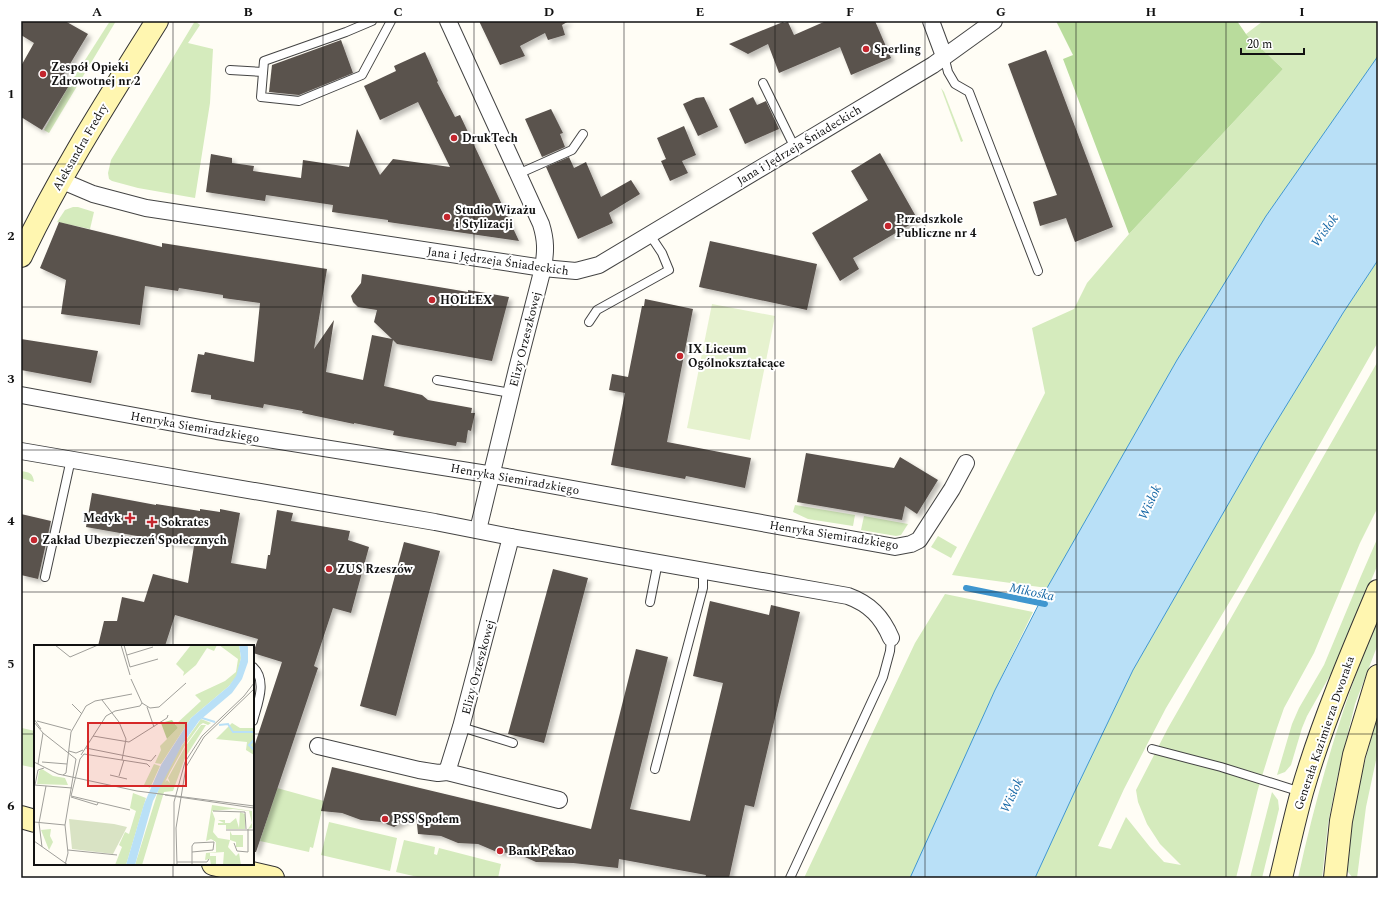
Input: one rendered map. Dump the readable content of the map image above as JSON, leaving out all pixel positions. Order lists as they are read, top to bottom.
{
  "streets": {
    "main road": ["Aleksandra Fredry", "Generała Kazimierza Dworaka"],
    "street": ["Jana i Jędrzeja Śniadeckich", "Elizy Orzeszkowej", "Henryka Siemiradzkiego"]
  },
  "crossings": [
    ["Jana i Jędrzeja Śniadeckich", "Aleksandra Fredry"],
    ["Jana i Jędrzeja Śniadeckich", "Elizy Orzeszkowej"],
    ["Elizy Orzeszkowej", "Henryka Siemiradzkiego"]
  ],
  "water": ["Wisłok", "Mikośka"],
  "places": {
    "other": [
      "Sperling",
      "Zespół Opieki Zdrowotnej nr 2",
      "DrukTech",
      "Studio Wizażu i Stylizacji",
      "Przedszkole Publiczne nr 4",
      "HOLLEX",
      "IX Liceum Ogólnokształcące",
      "Zakład Ubezpieczeń Społecznych",
      "ZUS Rzeszów",
      "PSS Społem",
      "Bank Pekao"
    ],
    "health": ["Medyk", "Sokrates"]
  },
  "scale_bar": "20 m",
  "grid": {
    "columns": [
      "A",
      "B",
      "C",
      "D",
      "E",
      "F",
      "G",
      "H",
      "I"
    ],
    "rows": [
      "1",
      "2",
      "3",
      "4",
      "5",
      "6"
    ]
  }
}
